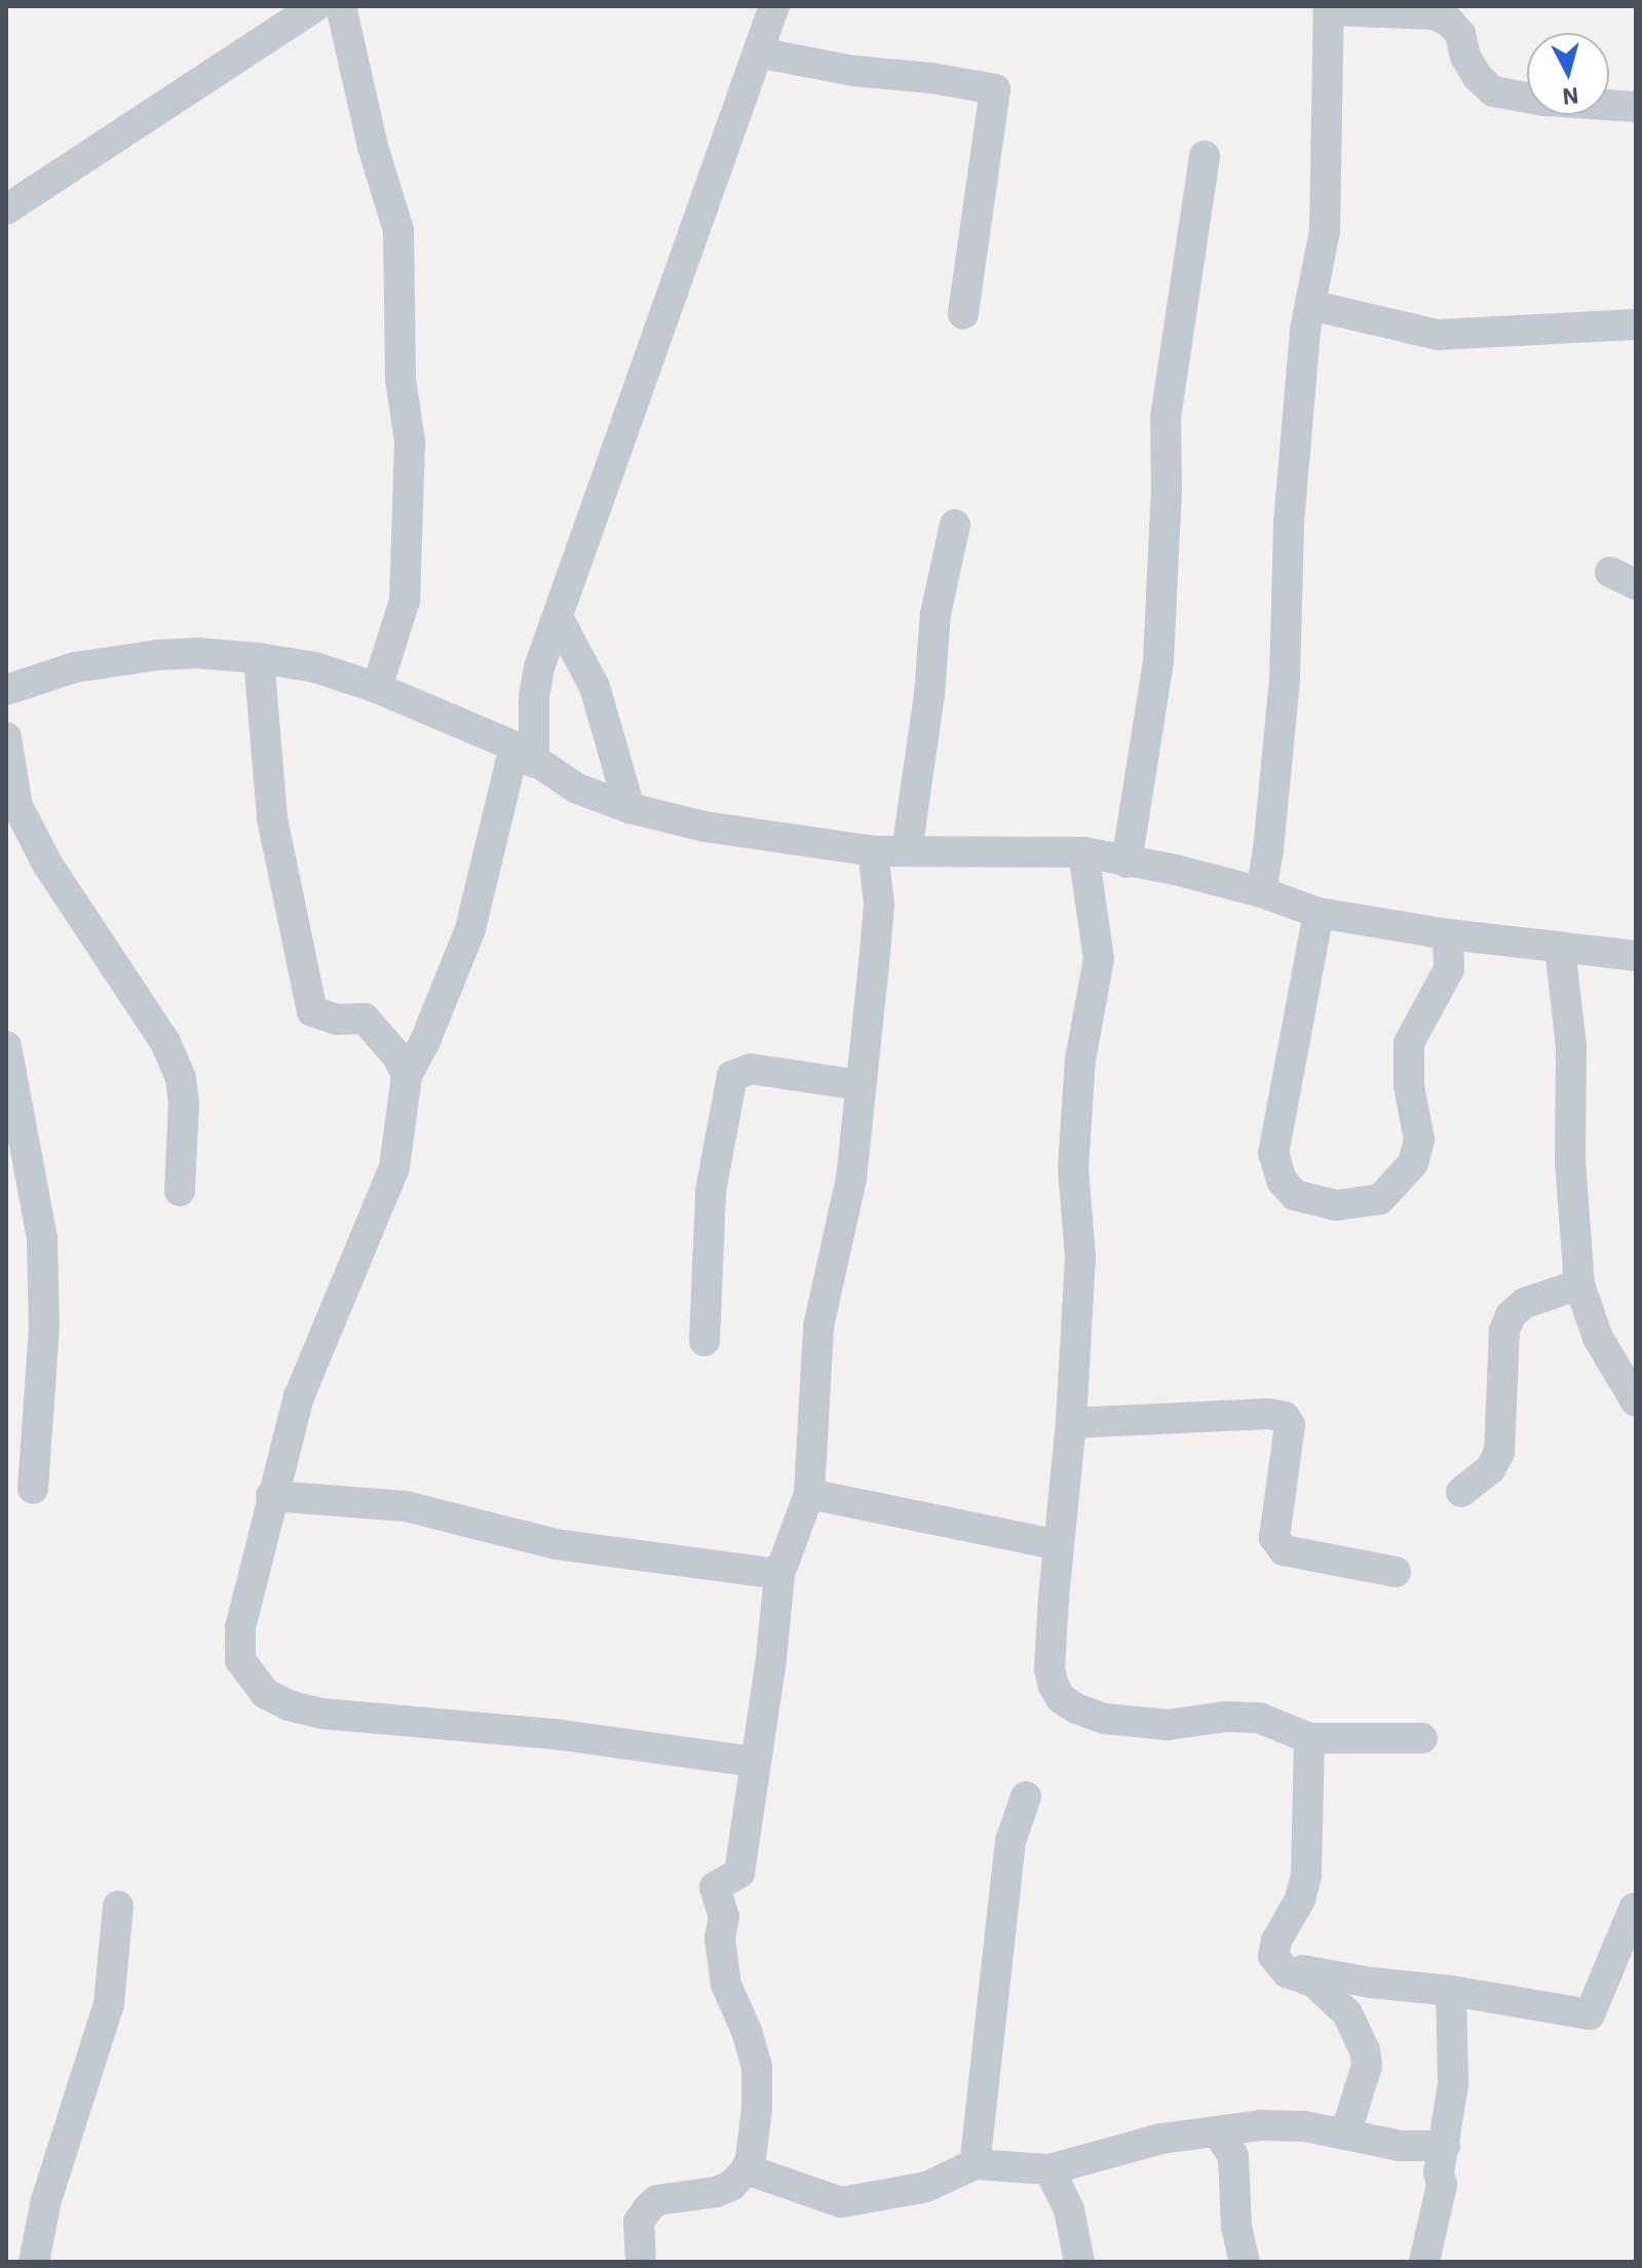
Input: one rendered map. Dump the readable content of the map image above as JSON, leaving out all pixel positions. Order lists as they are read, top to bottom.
{
  "north": "bottom"
}
